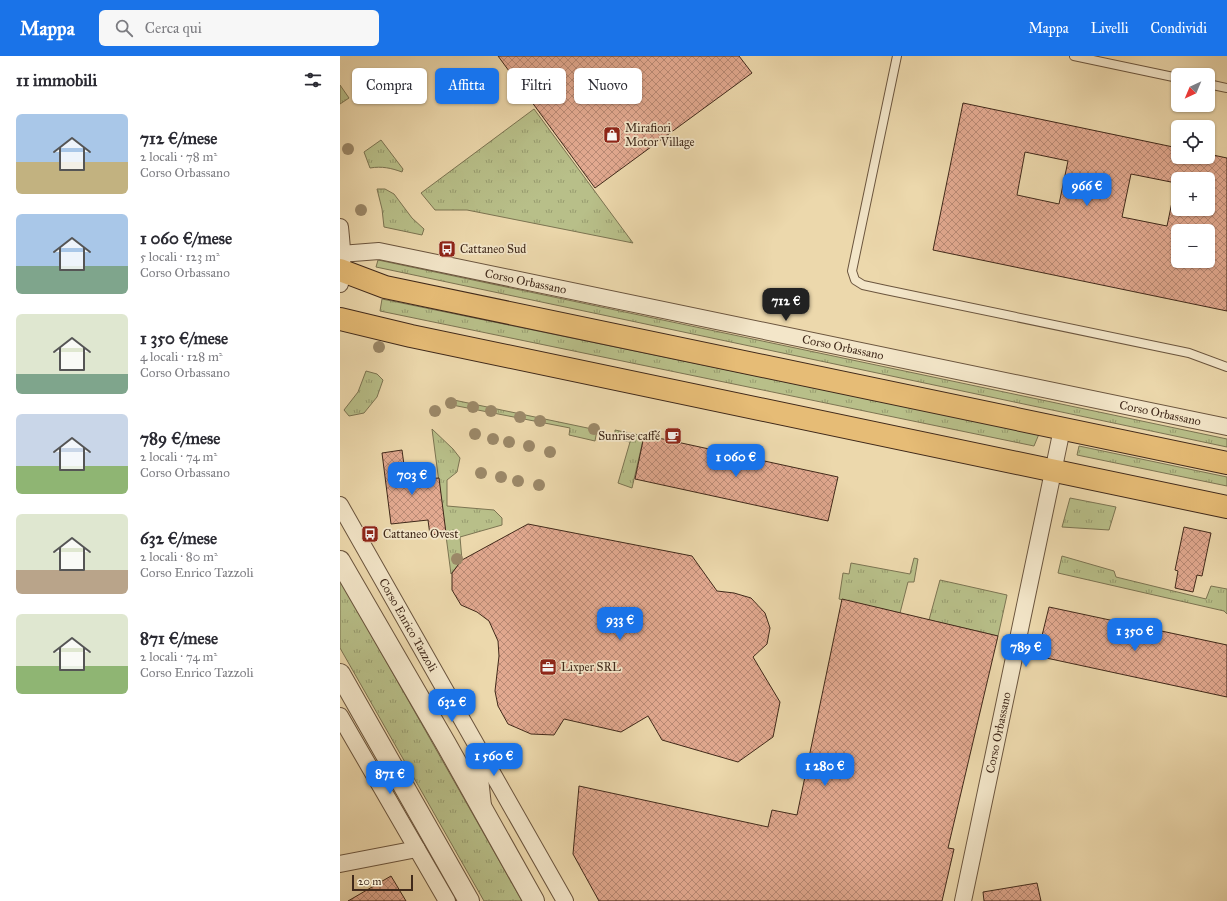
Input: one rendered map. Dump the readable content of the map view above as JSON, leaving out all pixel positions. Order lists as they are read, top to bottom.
{
  "streets": {
    "street": ["Corso Orbassano", "Corso Enrico Tazzoli"]
  },
  "places": {
    "shop": ["Mirafiori Motor Village"],
    "bus stop": ["Cattaneo Sud", "Cattaneo Ovest"],
    "cafe": ["Sunrise caffé"],
    "office": ["Lixper SRL"]
  },
  "scale_bar": "20 m",
  "north": "bottom left",
  "page": {
    "header": "Mappa",
    "search": "Cerca qui",
    "nav": ["Mappa", "Livelli", "Condividi"],
    "heading": "11 immobili",
    "map_buttons": ["+", "−"],
    "chip": [
      "Compra",
      "Affitta",
      "Filtri",
      "Nuovo"
    ],
    "list": [
      {
        "name": "712 €/mese",
        "note": "2 locali · 78 m² · Corso Orbassano"
      },
      {
        "name": "1 060 €/mese",
        "note": "5 locali · 123 m² · Corso Orbassano"
      },
      {
        "name": "1 350 €/mese",
        "note": "4 locali · 128 m² · Corso Orbassano"
      },
      {
        "name": "789 €/mese",
        "note": "2 locali · 74 m² · Corso Orbassano"
      },
      {
        "name": "632 €/mese",
        "note": "2 locali · 80 m² · Corso Enrico Tazzoli"
      },
      {
        "name": "871 €/mese",
        "note": "2 locali · 74 m² · Corso Enrico Tazzoli"
      }
    ],
    "price": [
      "966 €",
      "712 €",
      "1 060 €",
      "703 €",
      "933 €",
      "1 350 €",
      "789 €",
      "632 €",
      "1 560 €",
      "1 280 €",
      "871 €"
    ],
    "scale": "20 m"
  }
}
